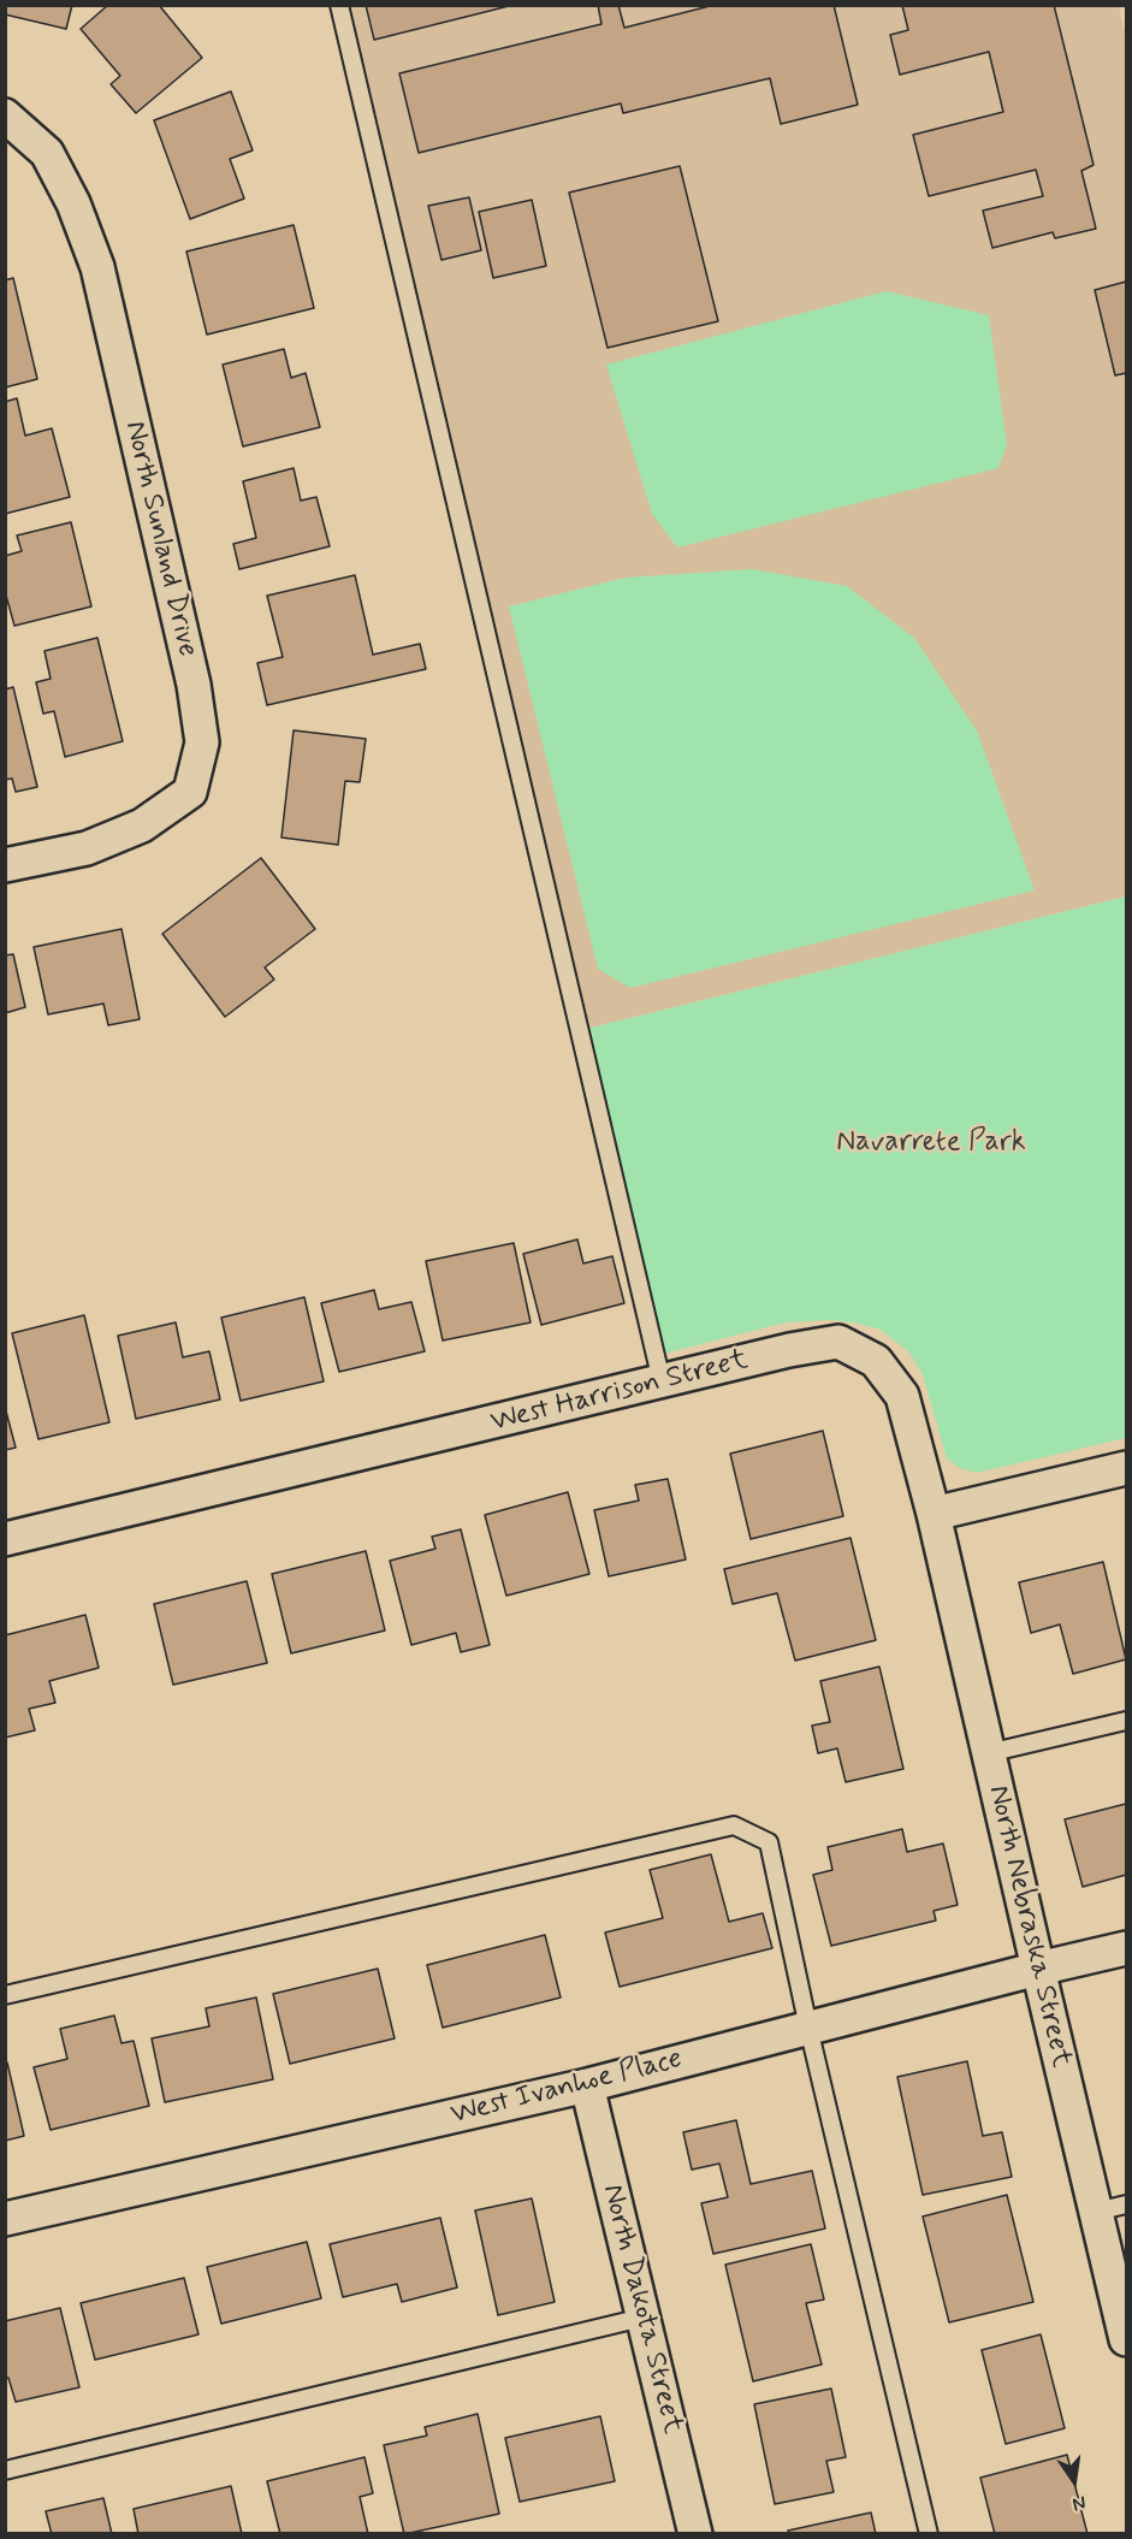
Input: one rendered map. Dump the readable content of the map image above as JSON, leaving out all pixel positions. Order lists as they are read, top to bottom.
{
  "streets": {
    "street": [
      "North Sunland Drive",
      "West Harrison Street",
      "North Nebraska Street",
      "West Ivanhoe Place",
      "North Dakota Street"
    ]
  },
  "crossings": [
    ["West Harrison Street", "North Nebraska Street"],
    ["North Nebraska Street", "West Ivanhoe Place"],
    ["West Ivanhoe Place", "North Dakota Street"]
  ],
  "parks": ["Navarrete Park"],
  "north": "bottom"
}
